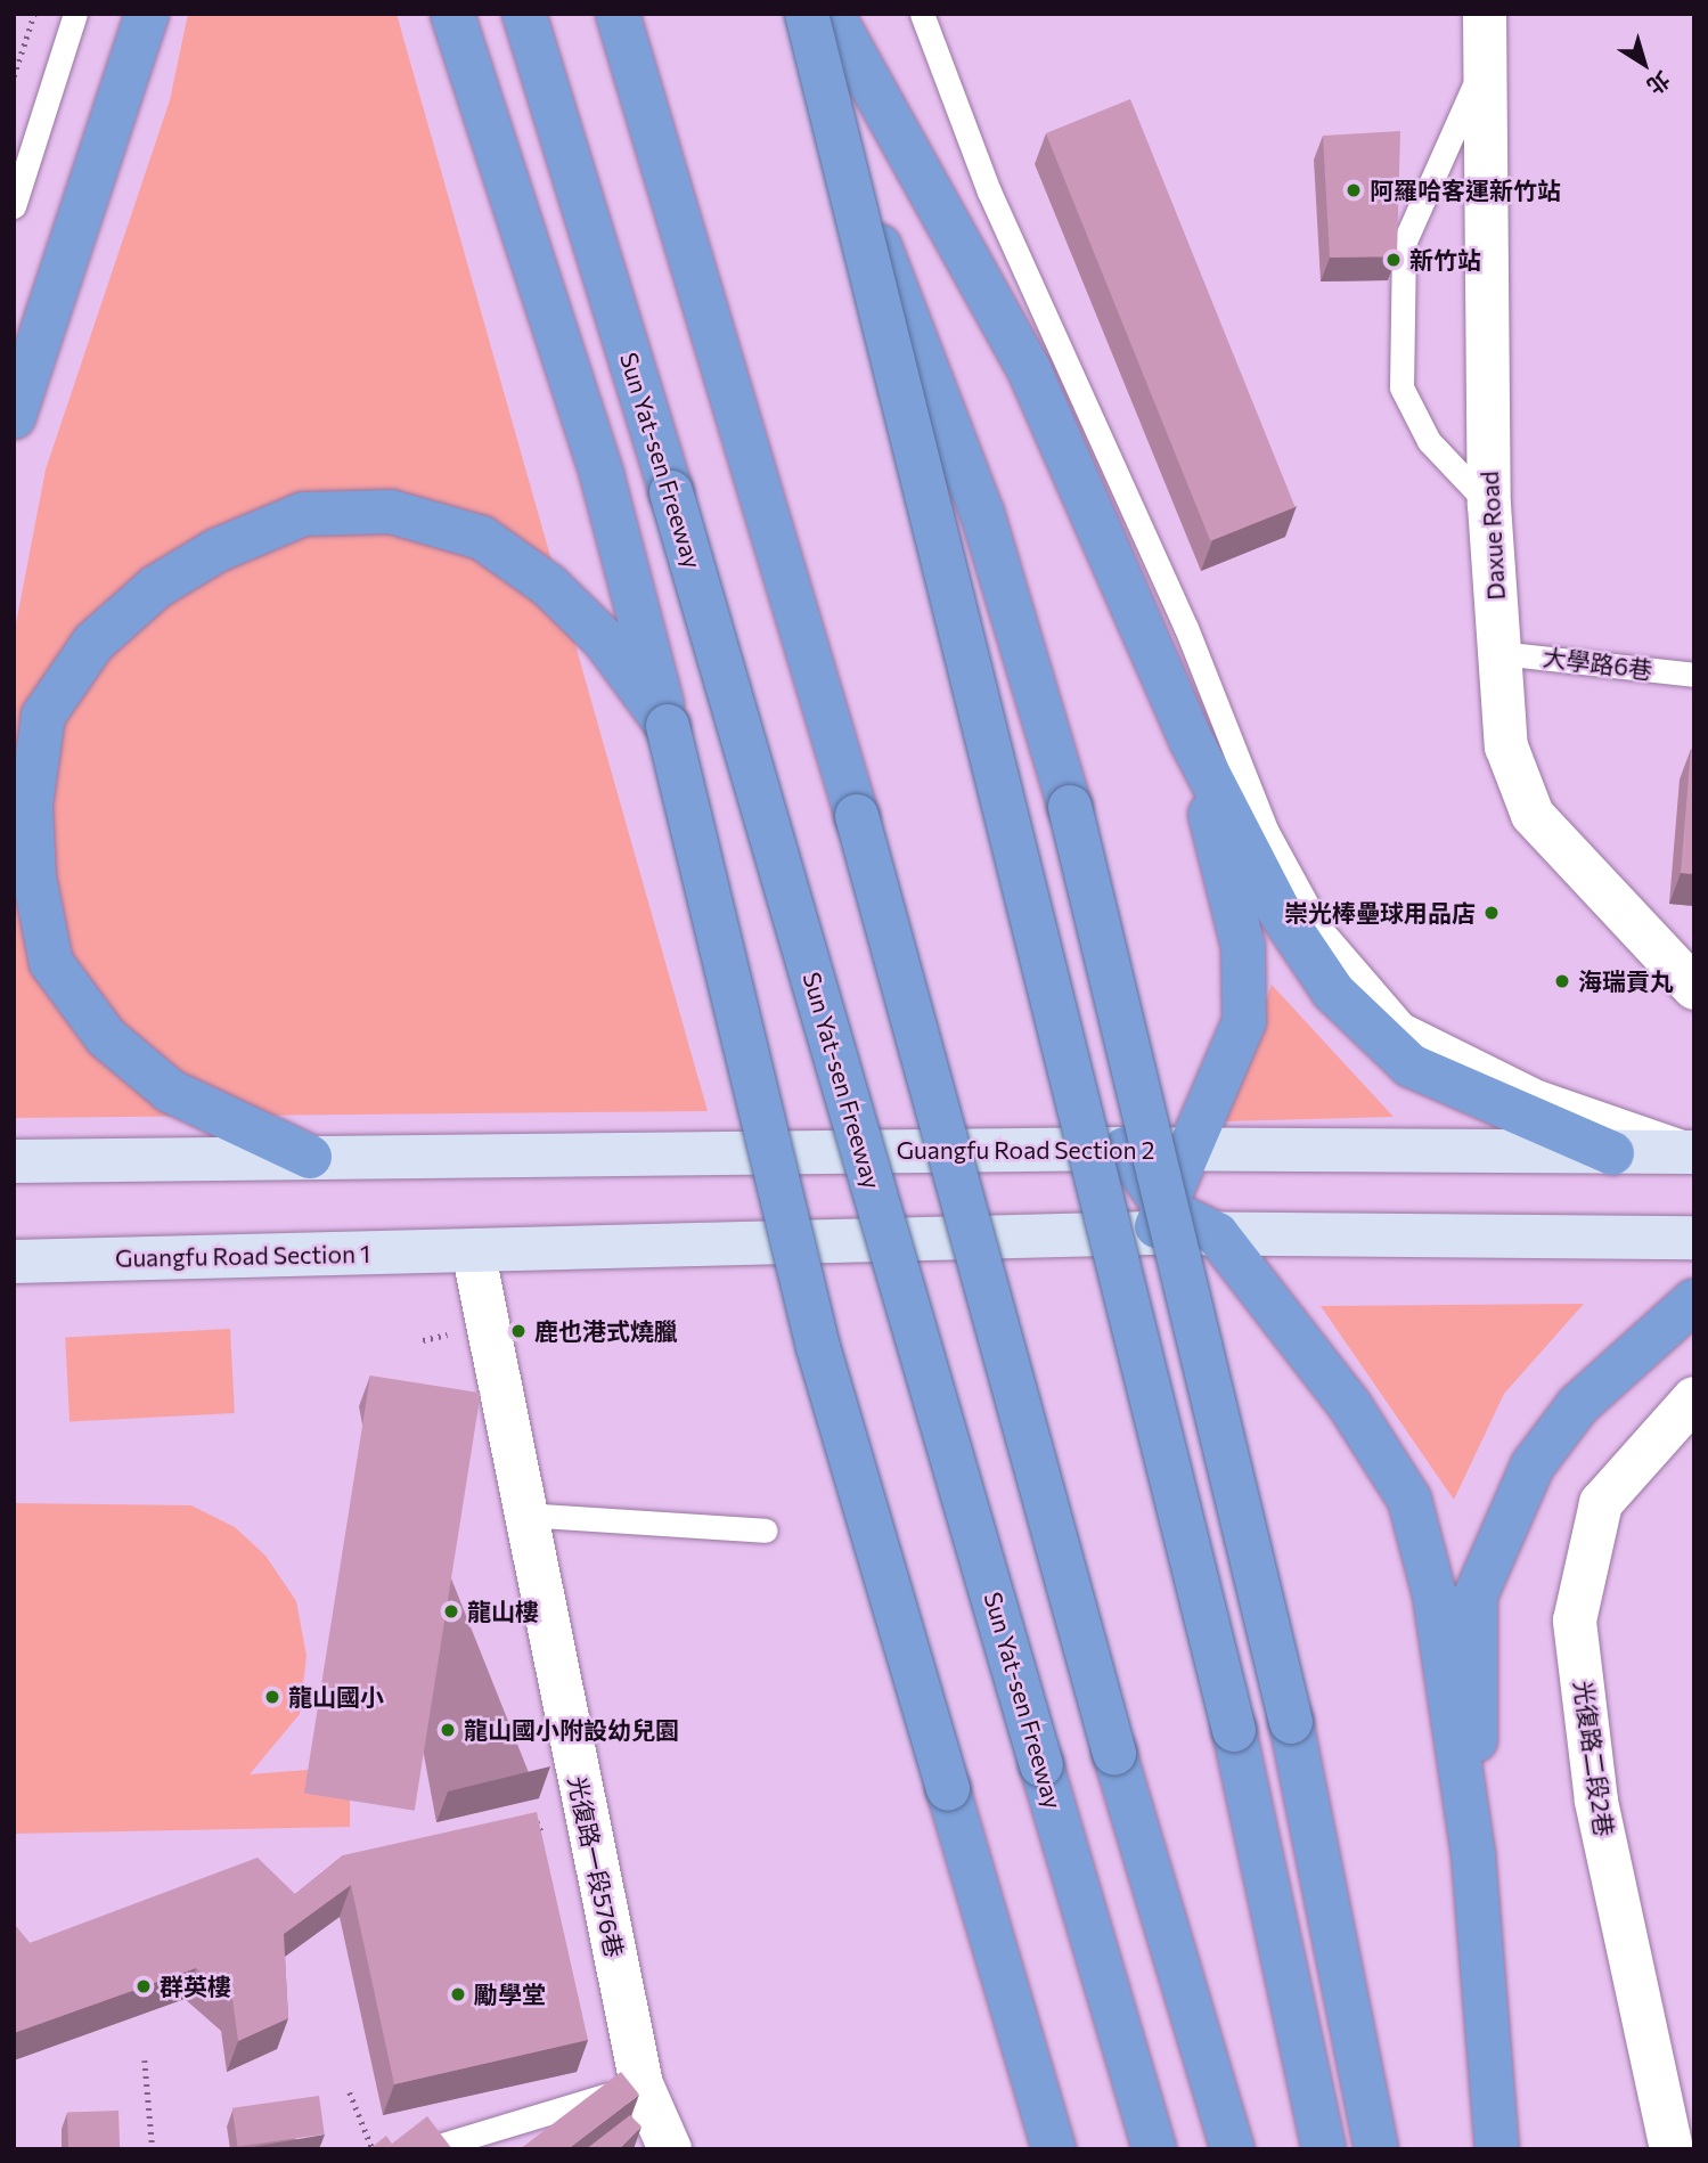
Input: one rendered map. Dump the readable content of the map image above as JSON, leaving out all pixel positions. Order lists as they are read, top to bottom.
{
  "streets": {
    "highway": ["Sun Yat-sen Freeway"],
    "main road": ["Guangfu Road Section 2", "Guangfu Road Section 1"],
    "street": ["Daxue Road", "光復路二段2巷", "光復路一段576巷"],
    "lane": ["大學路6巷"]
  },
  "crossings": [
    ["Daxue Road", "大學路6巷"],
    ["Guangfu Road Section 1", "光復路一段576巷"]
  ],
  "places": [
    "阿羅哈客運新竹站",
    "新竹站",
    "崇光棒壘球用品店",
    "海瑞貢丸",
    "鹿也港式燒臘",
    "龍山樓",
    "龍山國小",
    "龍山國小附設幼兒園",
    "群英樓",
    "勵學堂"
  ],
  "north": "bottom right"
}
